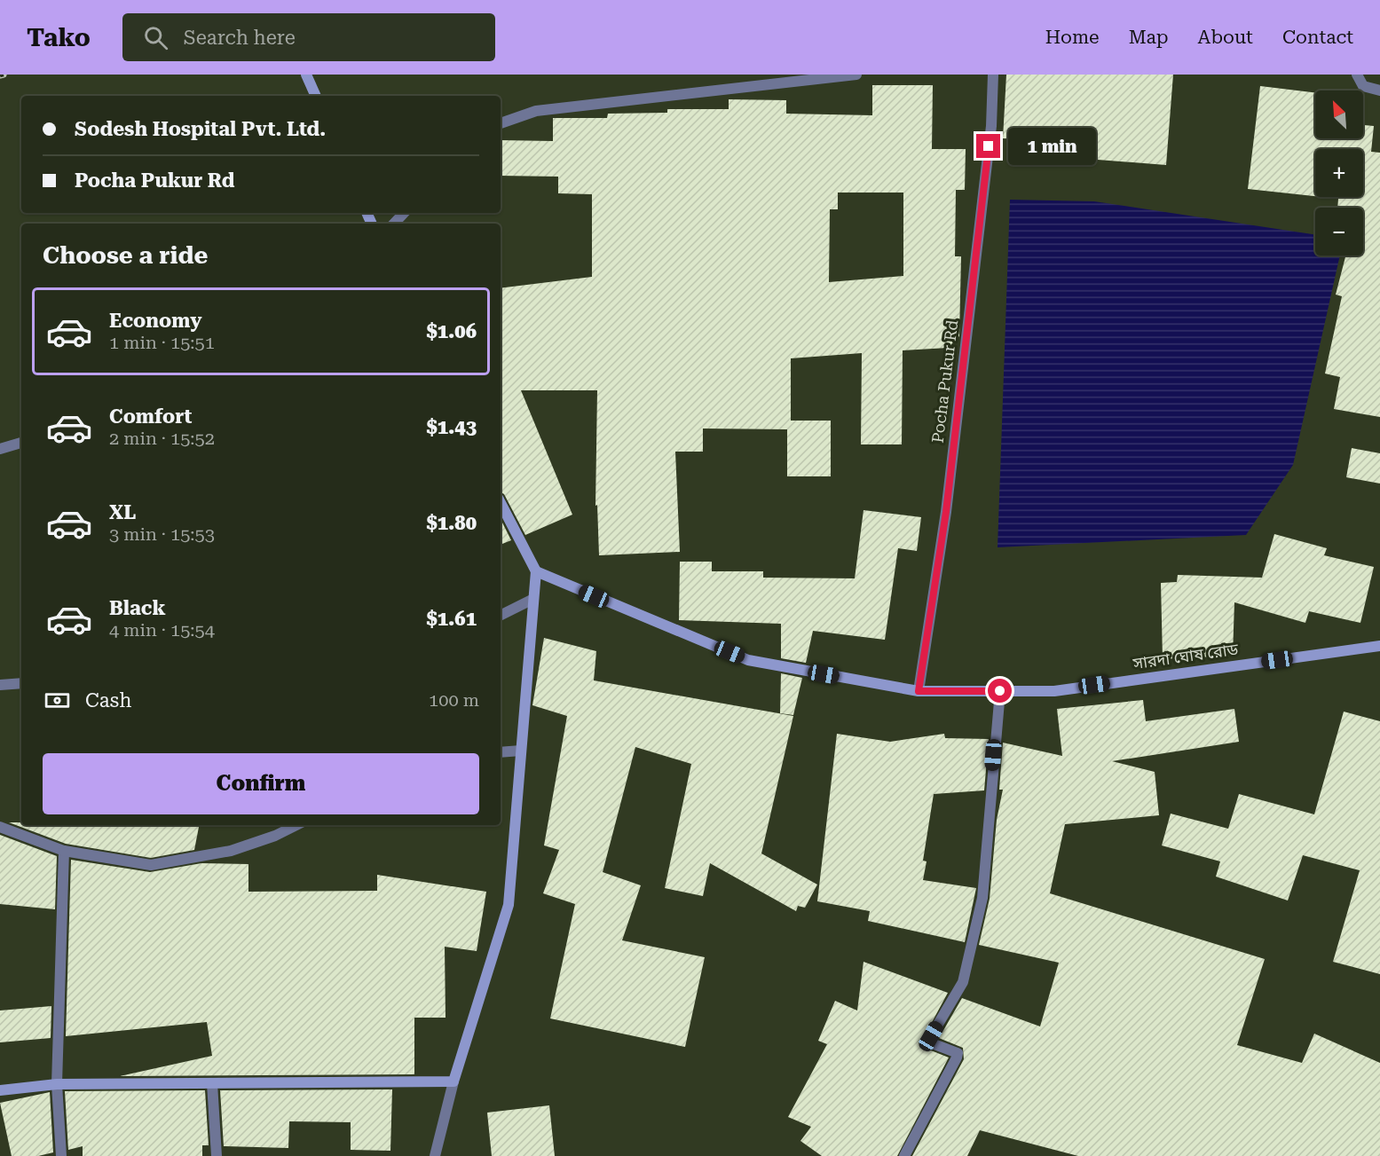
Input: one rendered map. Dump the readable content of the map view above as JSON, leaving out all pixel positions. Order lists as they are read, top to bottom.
{
  "streets": {
    "main road": ["সারদা ঘোষ রোড"],
    "street": ["Pocha Pukur Rd"]
  },
  "crossings": [
    ["Pocha Pukur Rd", "সারদা ঘোষ রোড"]
  ],
  "north": "top left",
  "page": {
    "header": "Tako",
    "search": "Search here",
    "nav": [
      "Home",
      "Map",
      "About",
      "Contact"
    ],
    "map_buttons": ["+", "−"],
    "banner": ["Sodesh Hospital Pvt. Ltd.", "Pocha Pukur Rd"],
    "bubble": "1 min",
    "heading": "Choose a ride",
    "list": [
      {
        "name": "Economy",
        "note": "1 min · 15:51",
        "value": "$1.06"
      },
      {
        "name": "Comfort",
        "note": "2 min · 15:52",
        "value": "$1.43"
      },
      {
        "name": "XL",
        "note": "3 min · 15:53",
        "value": "$1.80"
      },
      {
        "name": "Black",
        "note": "4 min · 15:54",
        "value": "$1.61"
      }
    ],
    "pay": ["Cash", "100 m"],
    "buttons": "Confirm"
  }
}
